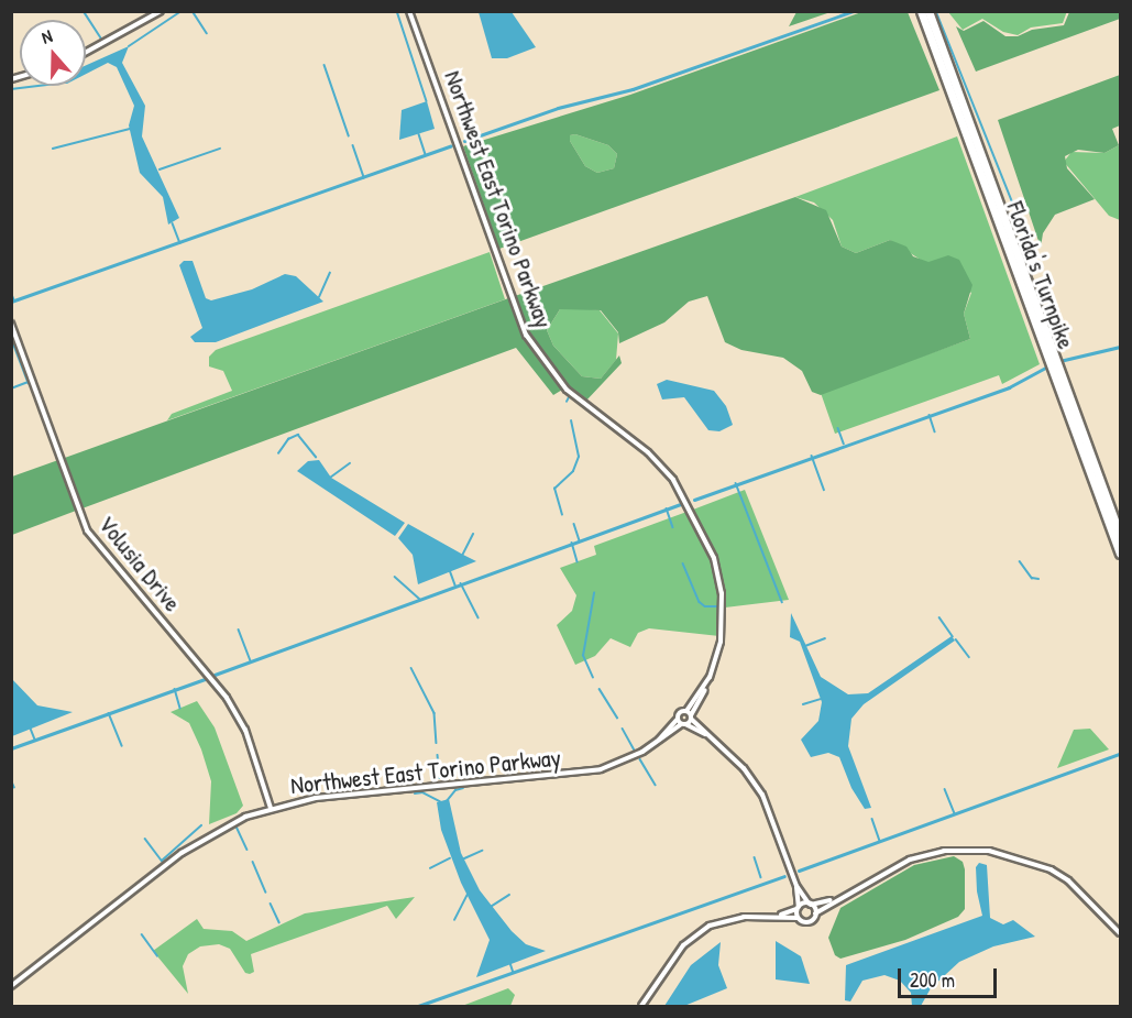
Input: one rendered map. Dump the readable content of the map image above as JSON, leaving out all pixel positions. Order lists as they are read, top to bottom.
{
  "streets": {
    "highway": ["Florida's Turnpike"],
    "street": ["Northwest East Torino Parkway", "Volusia Drive"]
  },
  "crossings": [
    ["Northwest East Torino Parkway", "Volusia Drive"]
  ],
  "scale_bar": "200 m",
  "north": "top"
}
